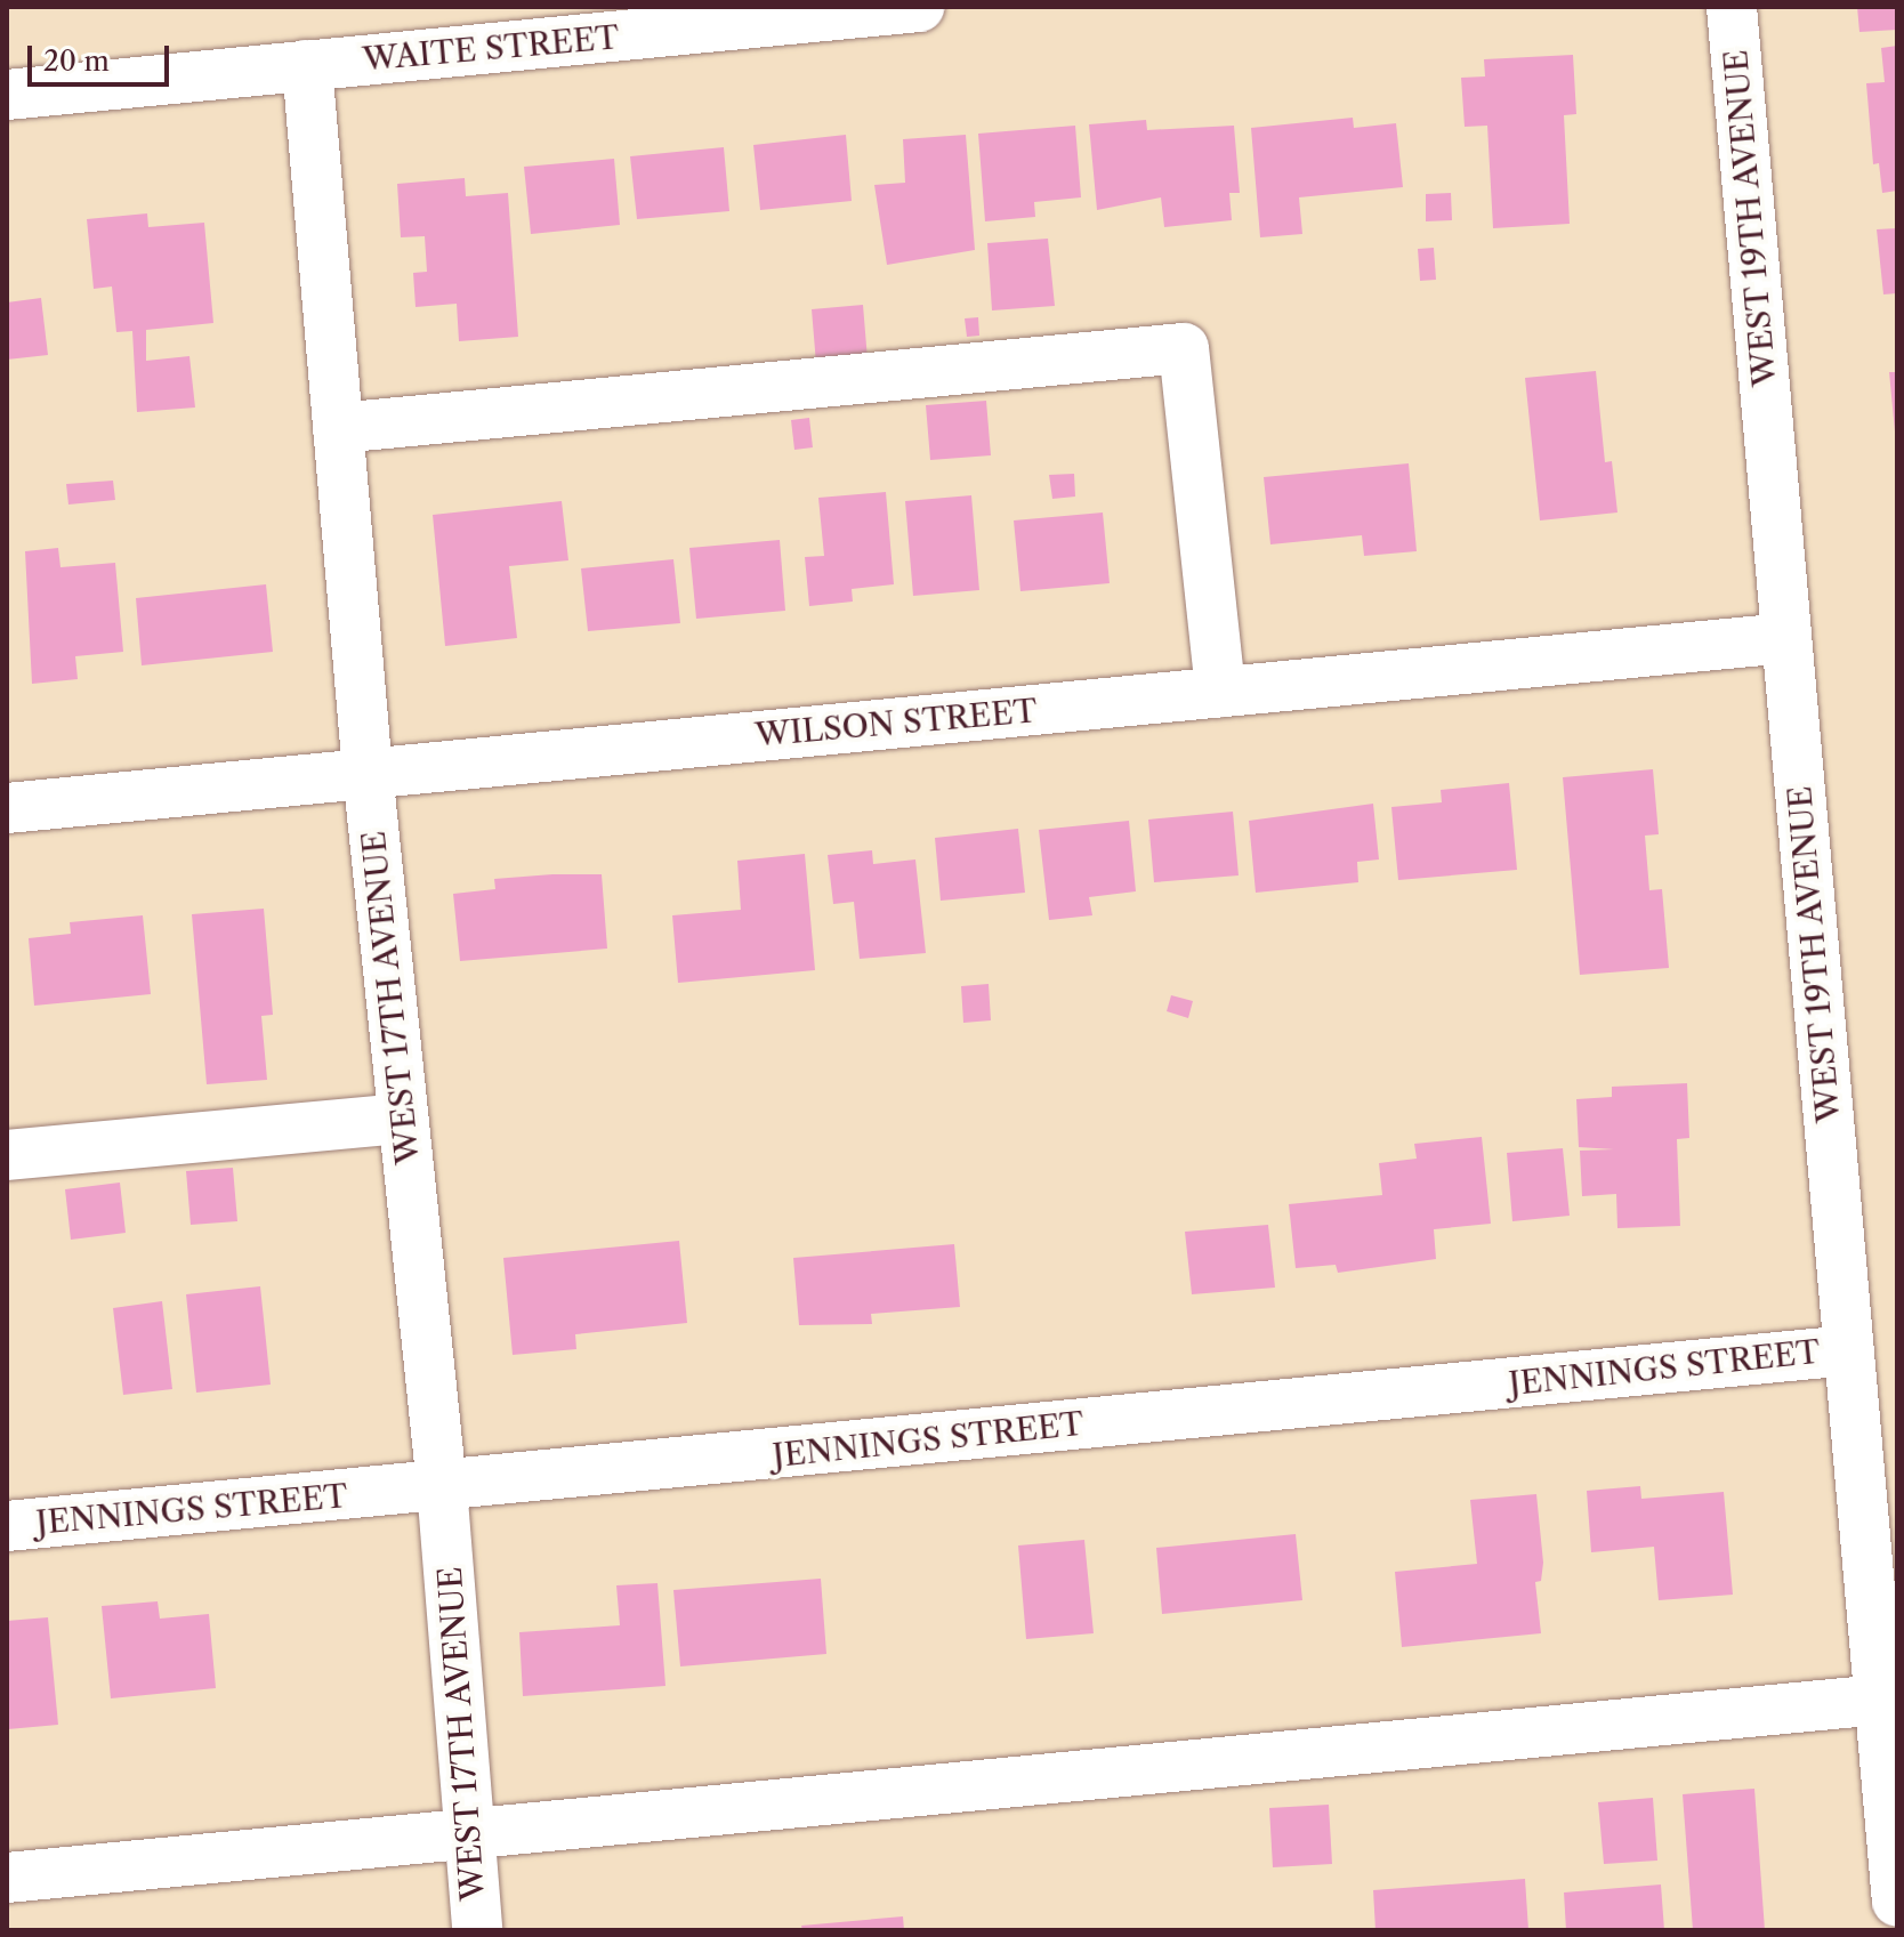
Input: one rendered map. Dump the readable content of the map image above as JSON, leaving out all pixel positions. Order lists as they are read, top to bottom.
{
  "streets": {
    "street": [
      "WAITE STREET",
      "WEST 19TH AVENUE",
      "WILSON STREET",
      "WEST 17TH AVENUE",
      "JENNINGS STREET"
    ]
  },
  "crossings": [
    ["WAITE STREET", "WEST 17TH AVENUE"],
    ["WEST 19TH AVENUE", "WILSON STREET"],
    ["WEST 19TH AVENUE", "JENNINGS STREET"],
    ["WILSON STREET", "WEST 17TH AVENUE"],
    ["WEST 17TH AVENUE", "JENNINGS STREET"]
  ],
  "scale_bar": "20 m"
}
